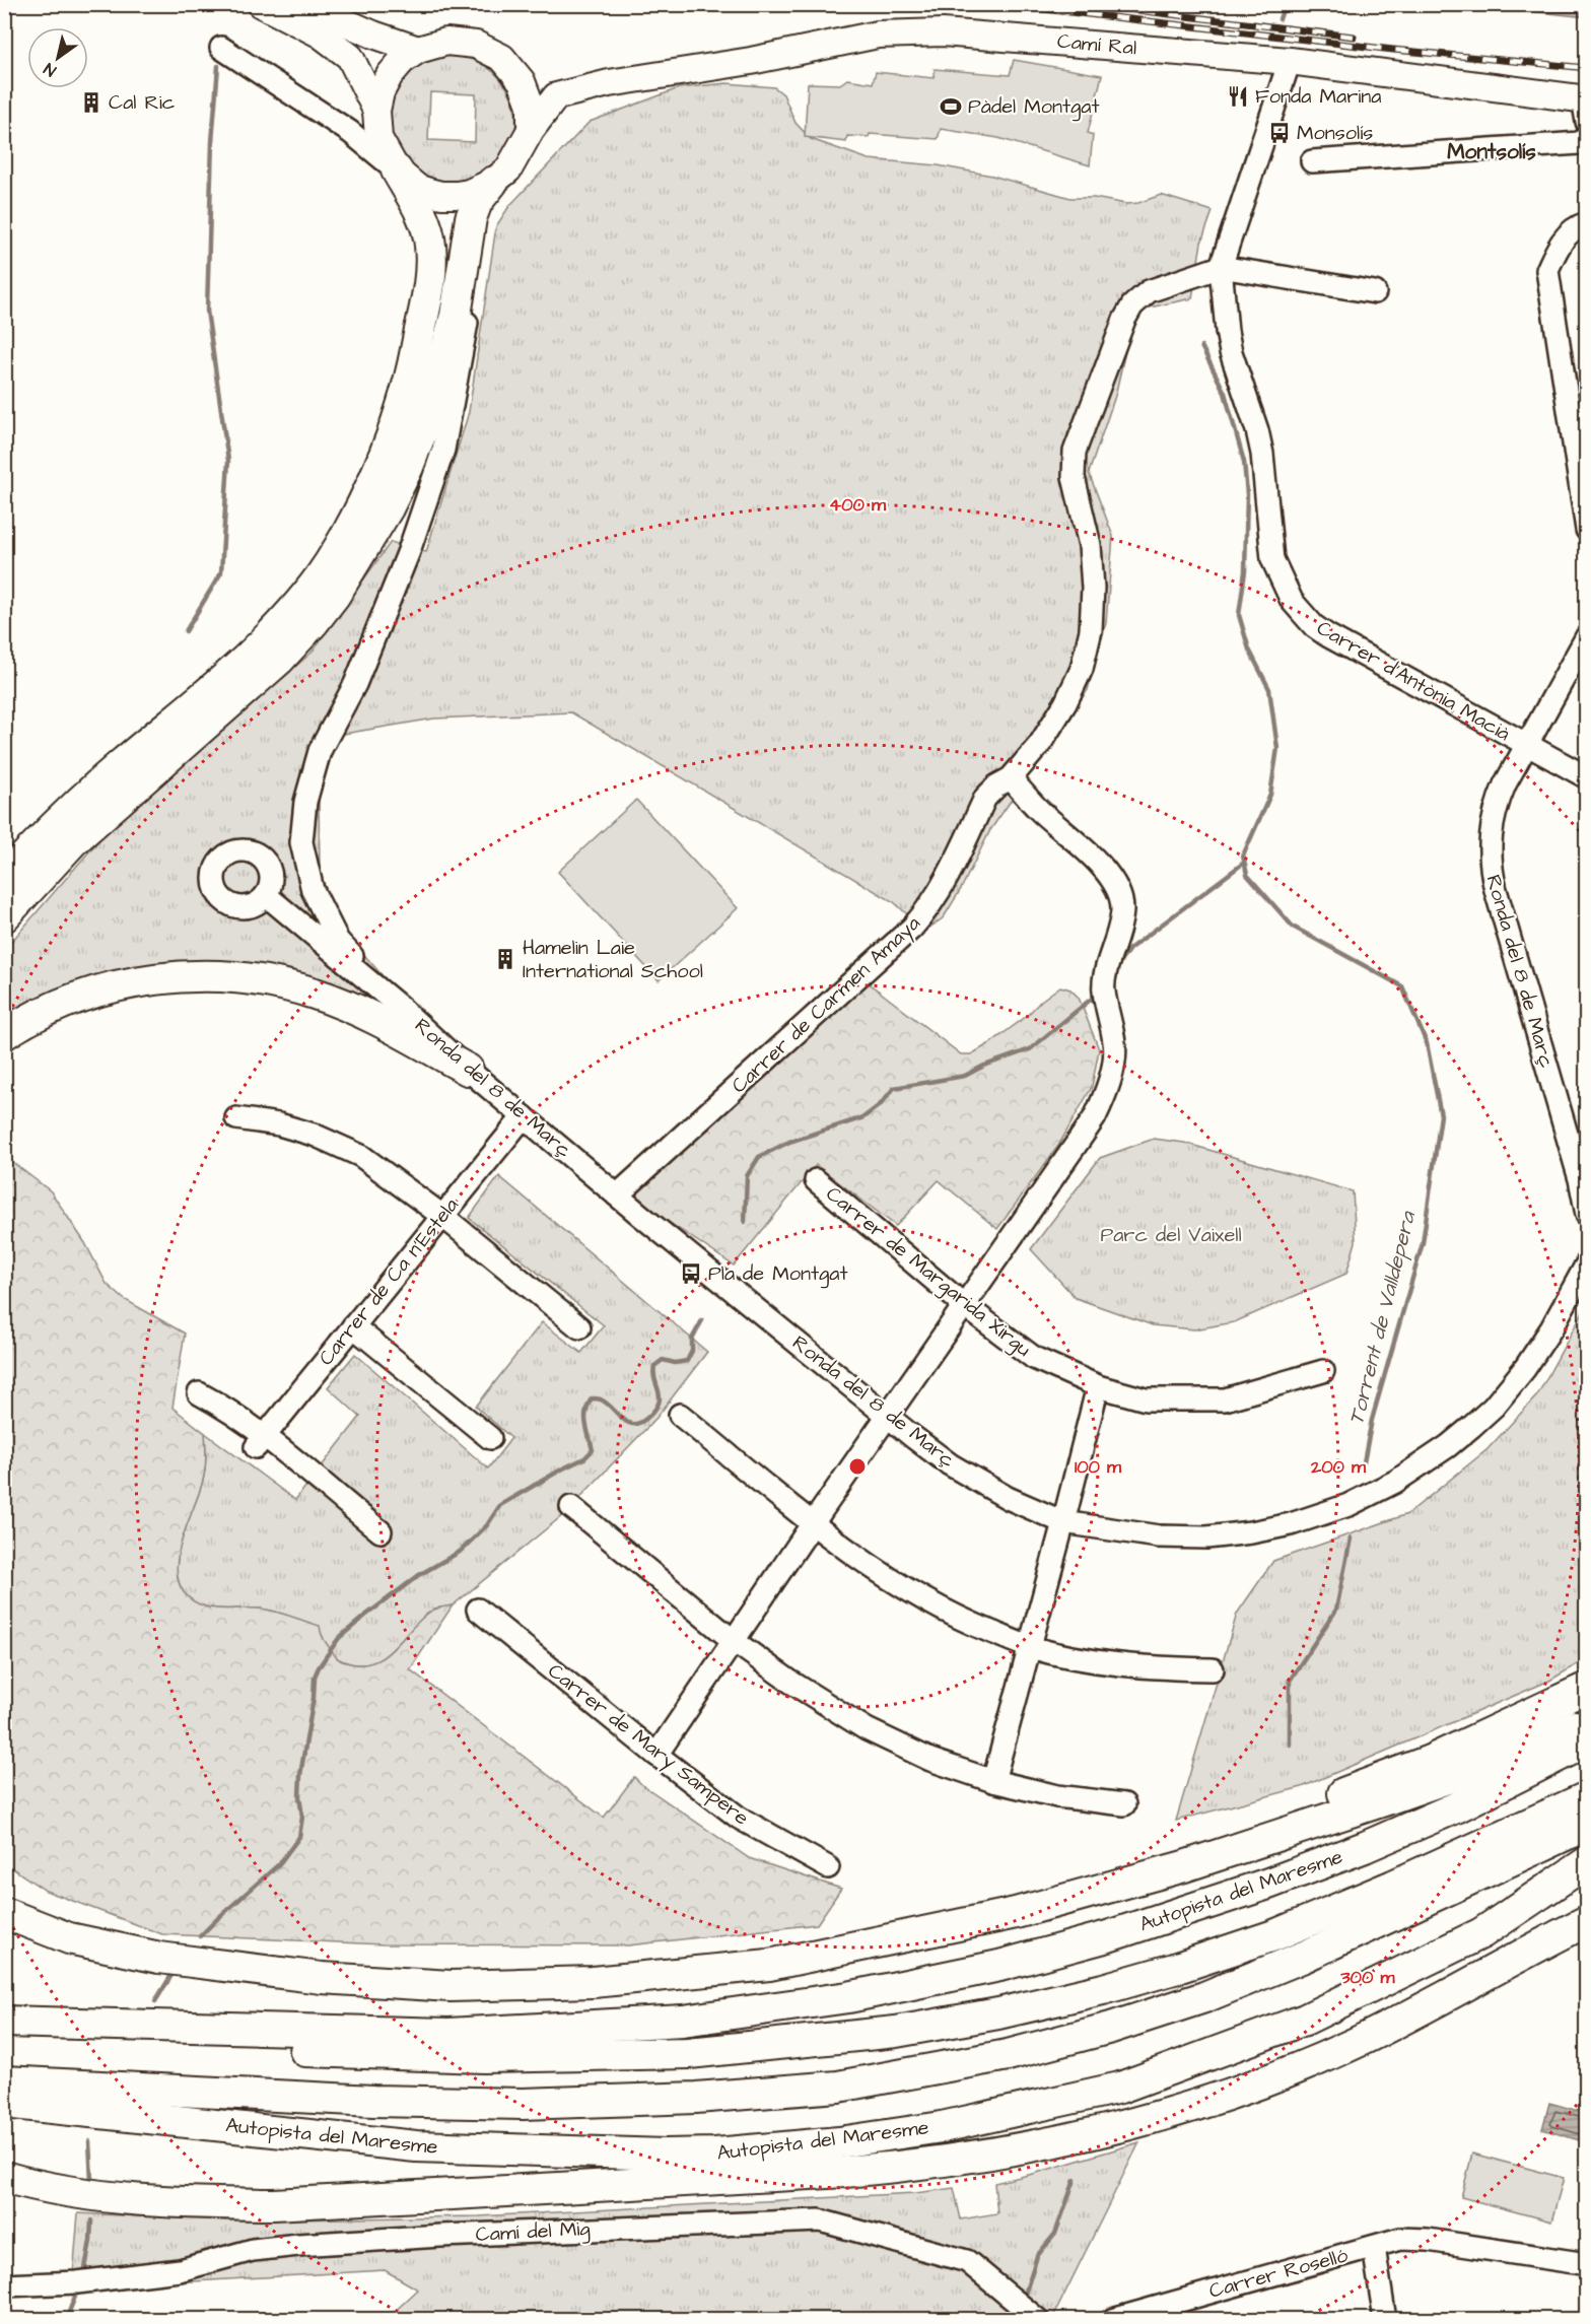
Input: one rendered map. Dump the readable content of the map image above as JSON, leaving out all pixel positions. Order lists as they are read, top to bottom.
{
  "streets": {
    "highway": ["Autopista del Maresme"],
    "main road": ["Camí Ral"],
    "street": [
      "Carrer d'Antònia Macià",
      "Ronda del 8 de Març",
      "Carrer de Carmen Amaya",
      "Carrer de Margarida Xirgu",
      "Carrer de Ca n'Estela",
      "Carrer de Mary Sampere",
      "Camí del Mig",
      "Carrer Roselló"
    ]
  },
  "crossings": [
    ["Carrer d'Antònia Macià", "Ronda del 8 de Març"],
    ["Carrer d'Antònia Macià", "Carrer de Carmen Amaya"],
    ["Ronda del 8 de Març", "Carrer de Carmen Amaya"],
    ["Ronda del 8 de Març", "Carrer de Ca n'Estela"]
  ],
  "districts": ["Montsolís"],
  "water": ["Torrent de Valldepera"],
  "parks": ["Parc del Vaixell"],
  "places": {
    "restaurant": ["Fonda Marina"],
    "building": ["Cal Ric", "Hamelin Laie International School"],
    "sports": ["Pàdel Montgat"],
    "bus stop": ["Monsolís", "Pla de Montgat"]
  },
  "north": "bottom left",
  "rings": [
    "400 m",
    "100 m",
    "200 m",
    "300 m"
  ]
}
